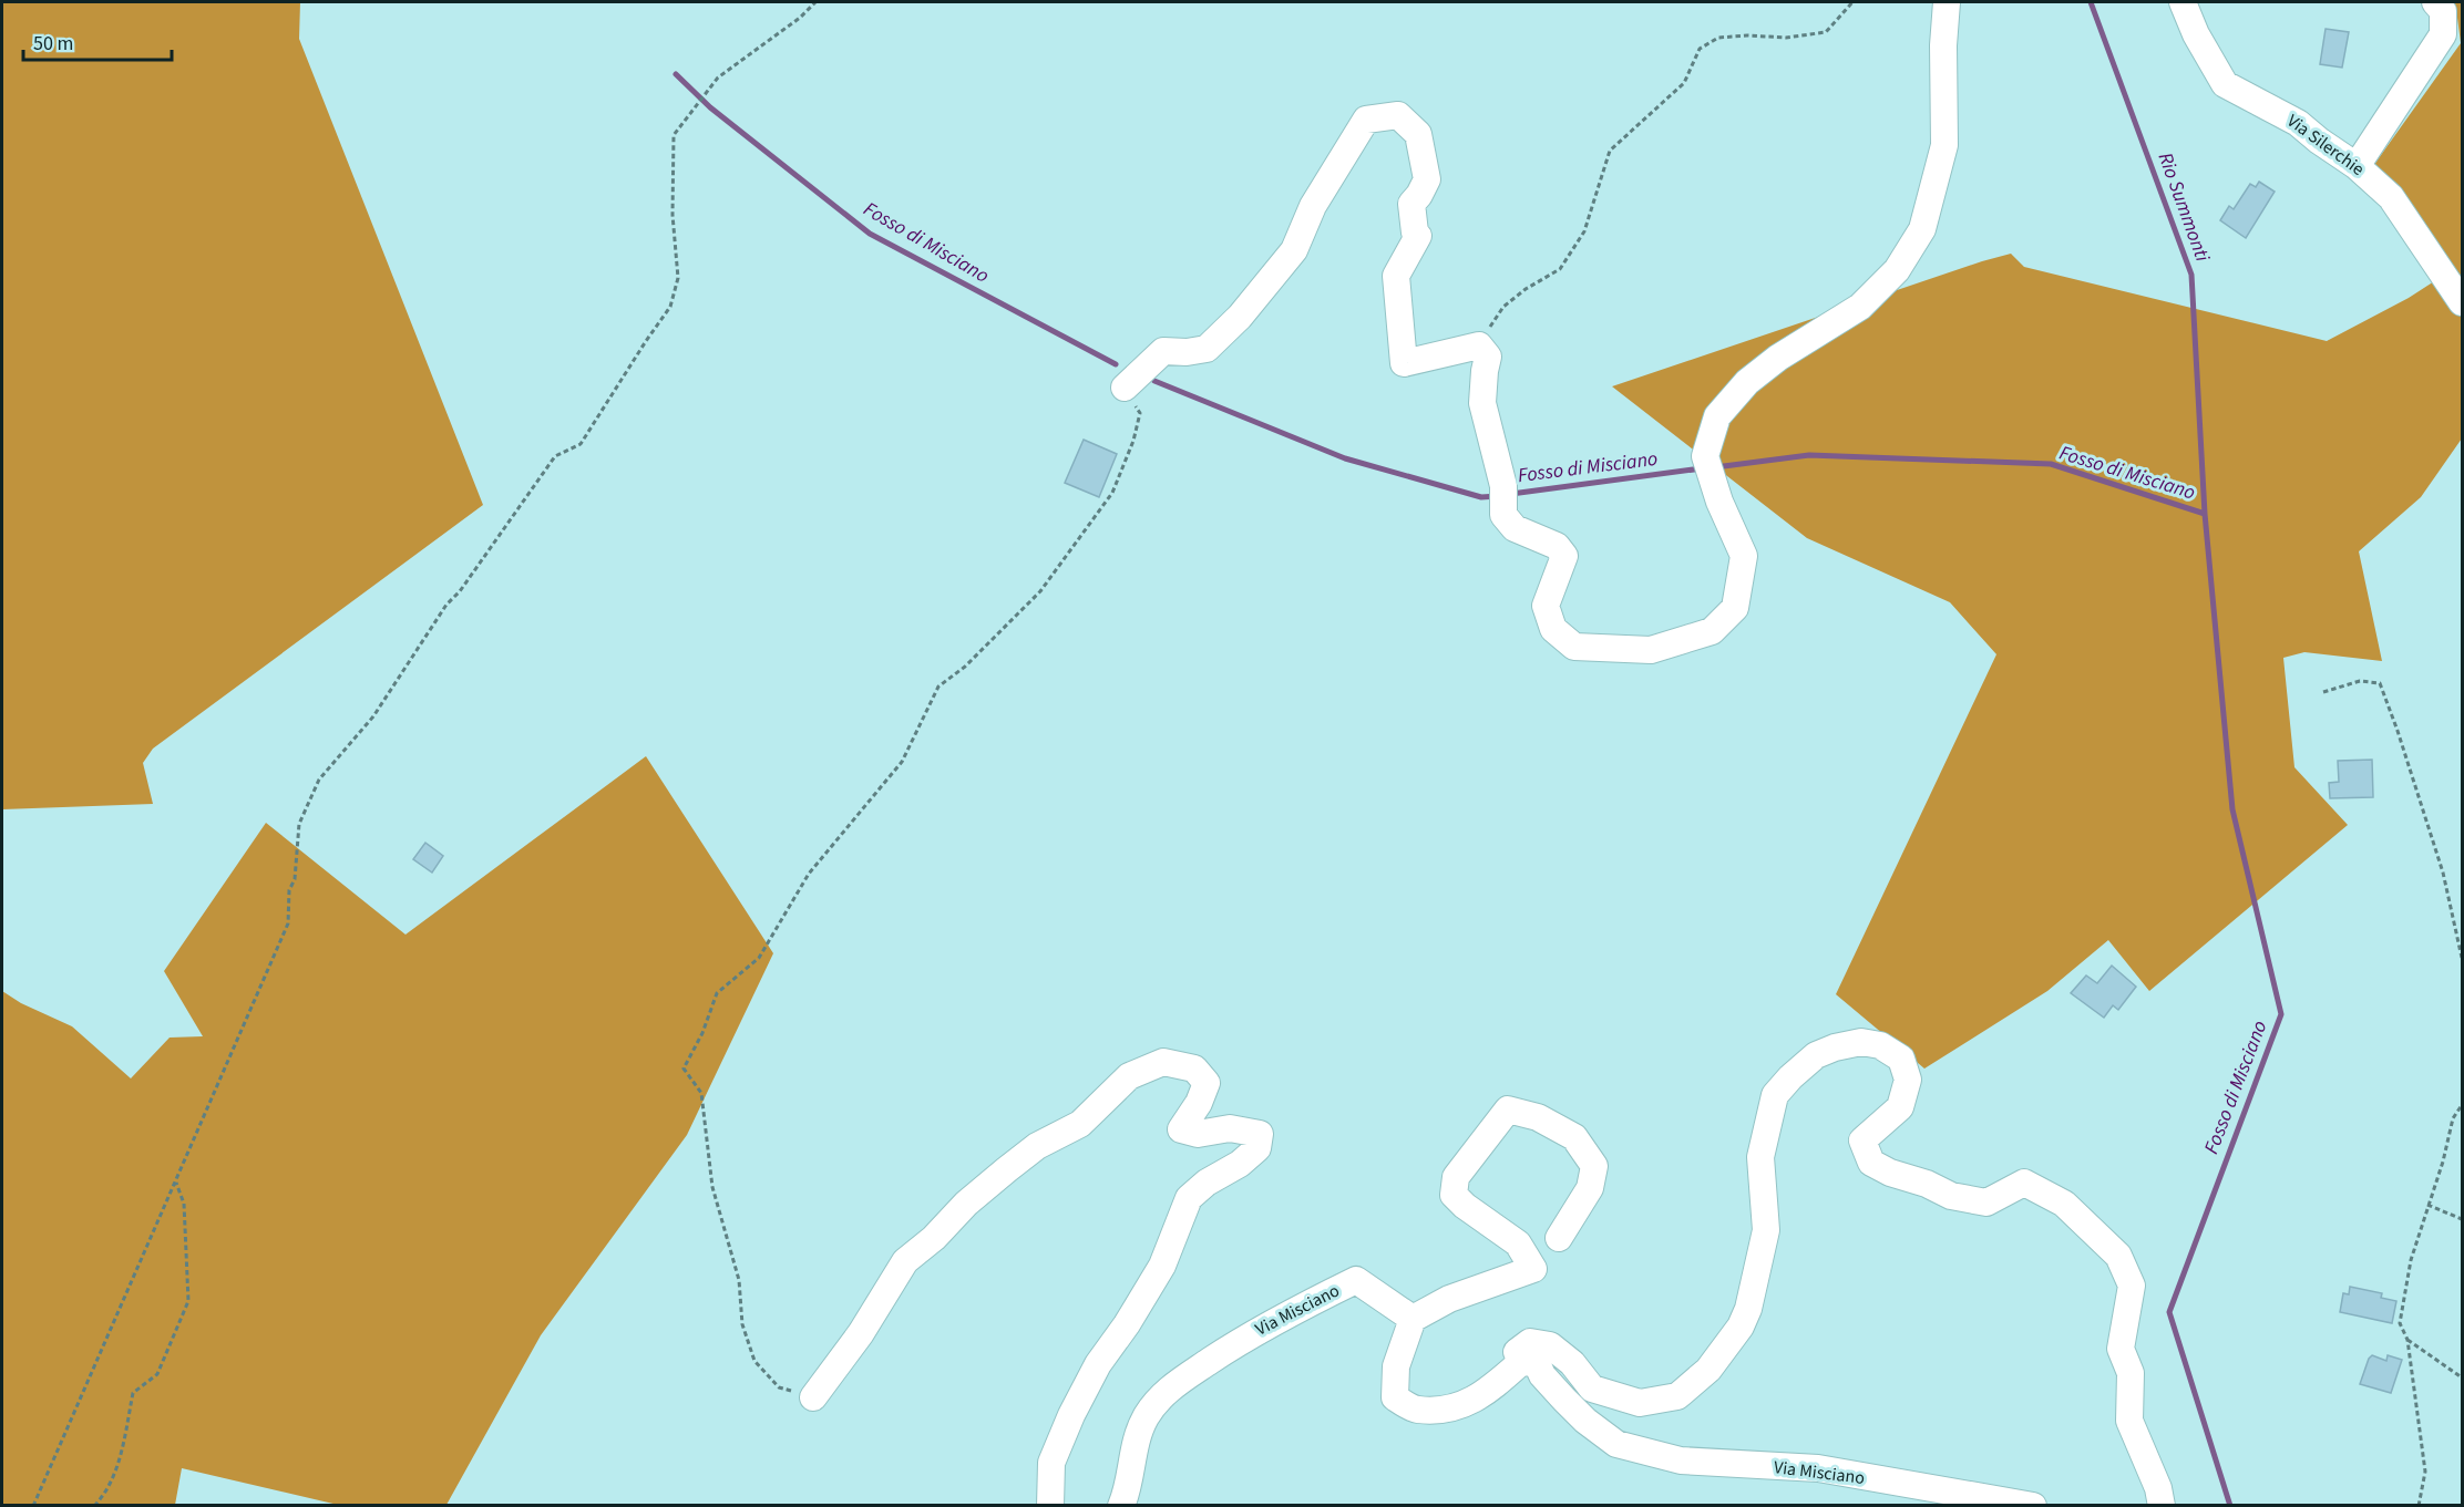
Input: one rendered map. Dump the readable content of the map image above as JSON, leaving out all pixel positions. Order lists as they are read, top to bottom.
{
  "streets": {
    "street": ["Via Silerchie", "Via Misciano"]
  },
  "water": ["Rio Summonti", "Fosso di Misciano"],
  "scale_bar": "50 m"
}
